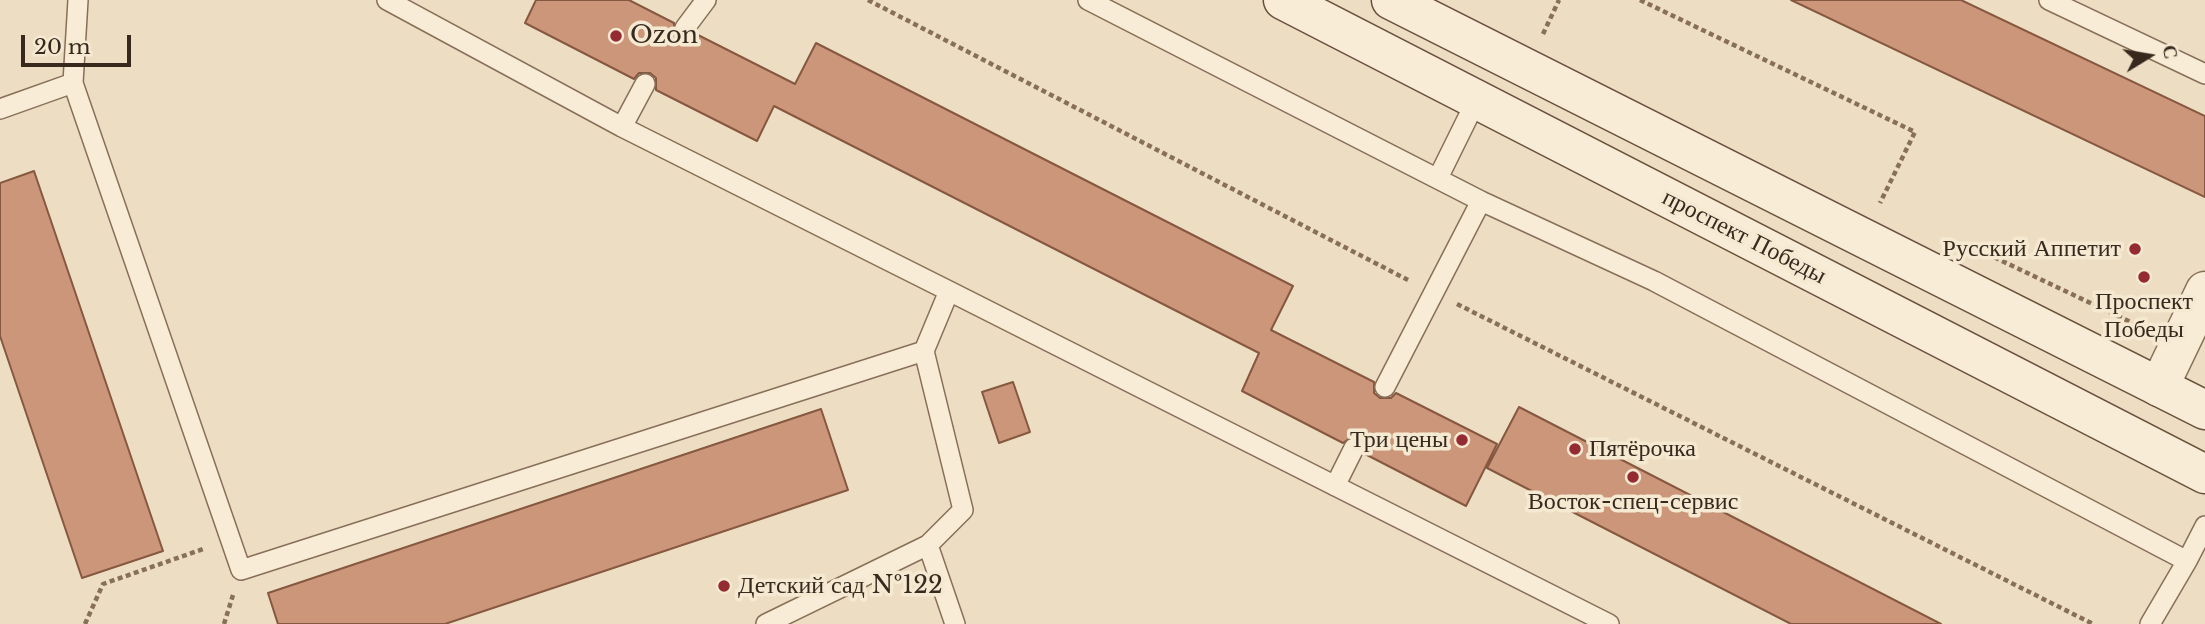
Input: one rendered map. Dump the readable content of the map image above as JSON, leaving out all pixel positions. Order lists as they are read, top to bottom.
{
  "streets": {
    "main road": ["проспект Победы"]
  },
  "places": [
    "Ozon",
    "Русский Аппетит",
    "Проспект Победы",
    "Три цены",
    "Пятёрочка",
    "Восток-спец-сервис",
    "Детский сад №122"
  ],
  "scale_bar": "20 m",
  "north": "right"
}
